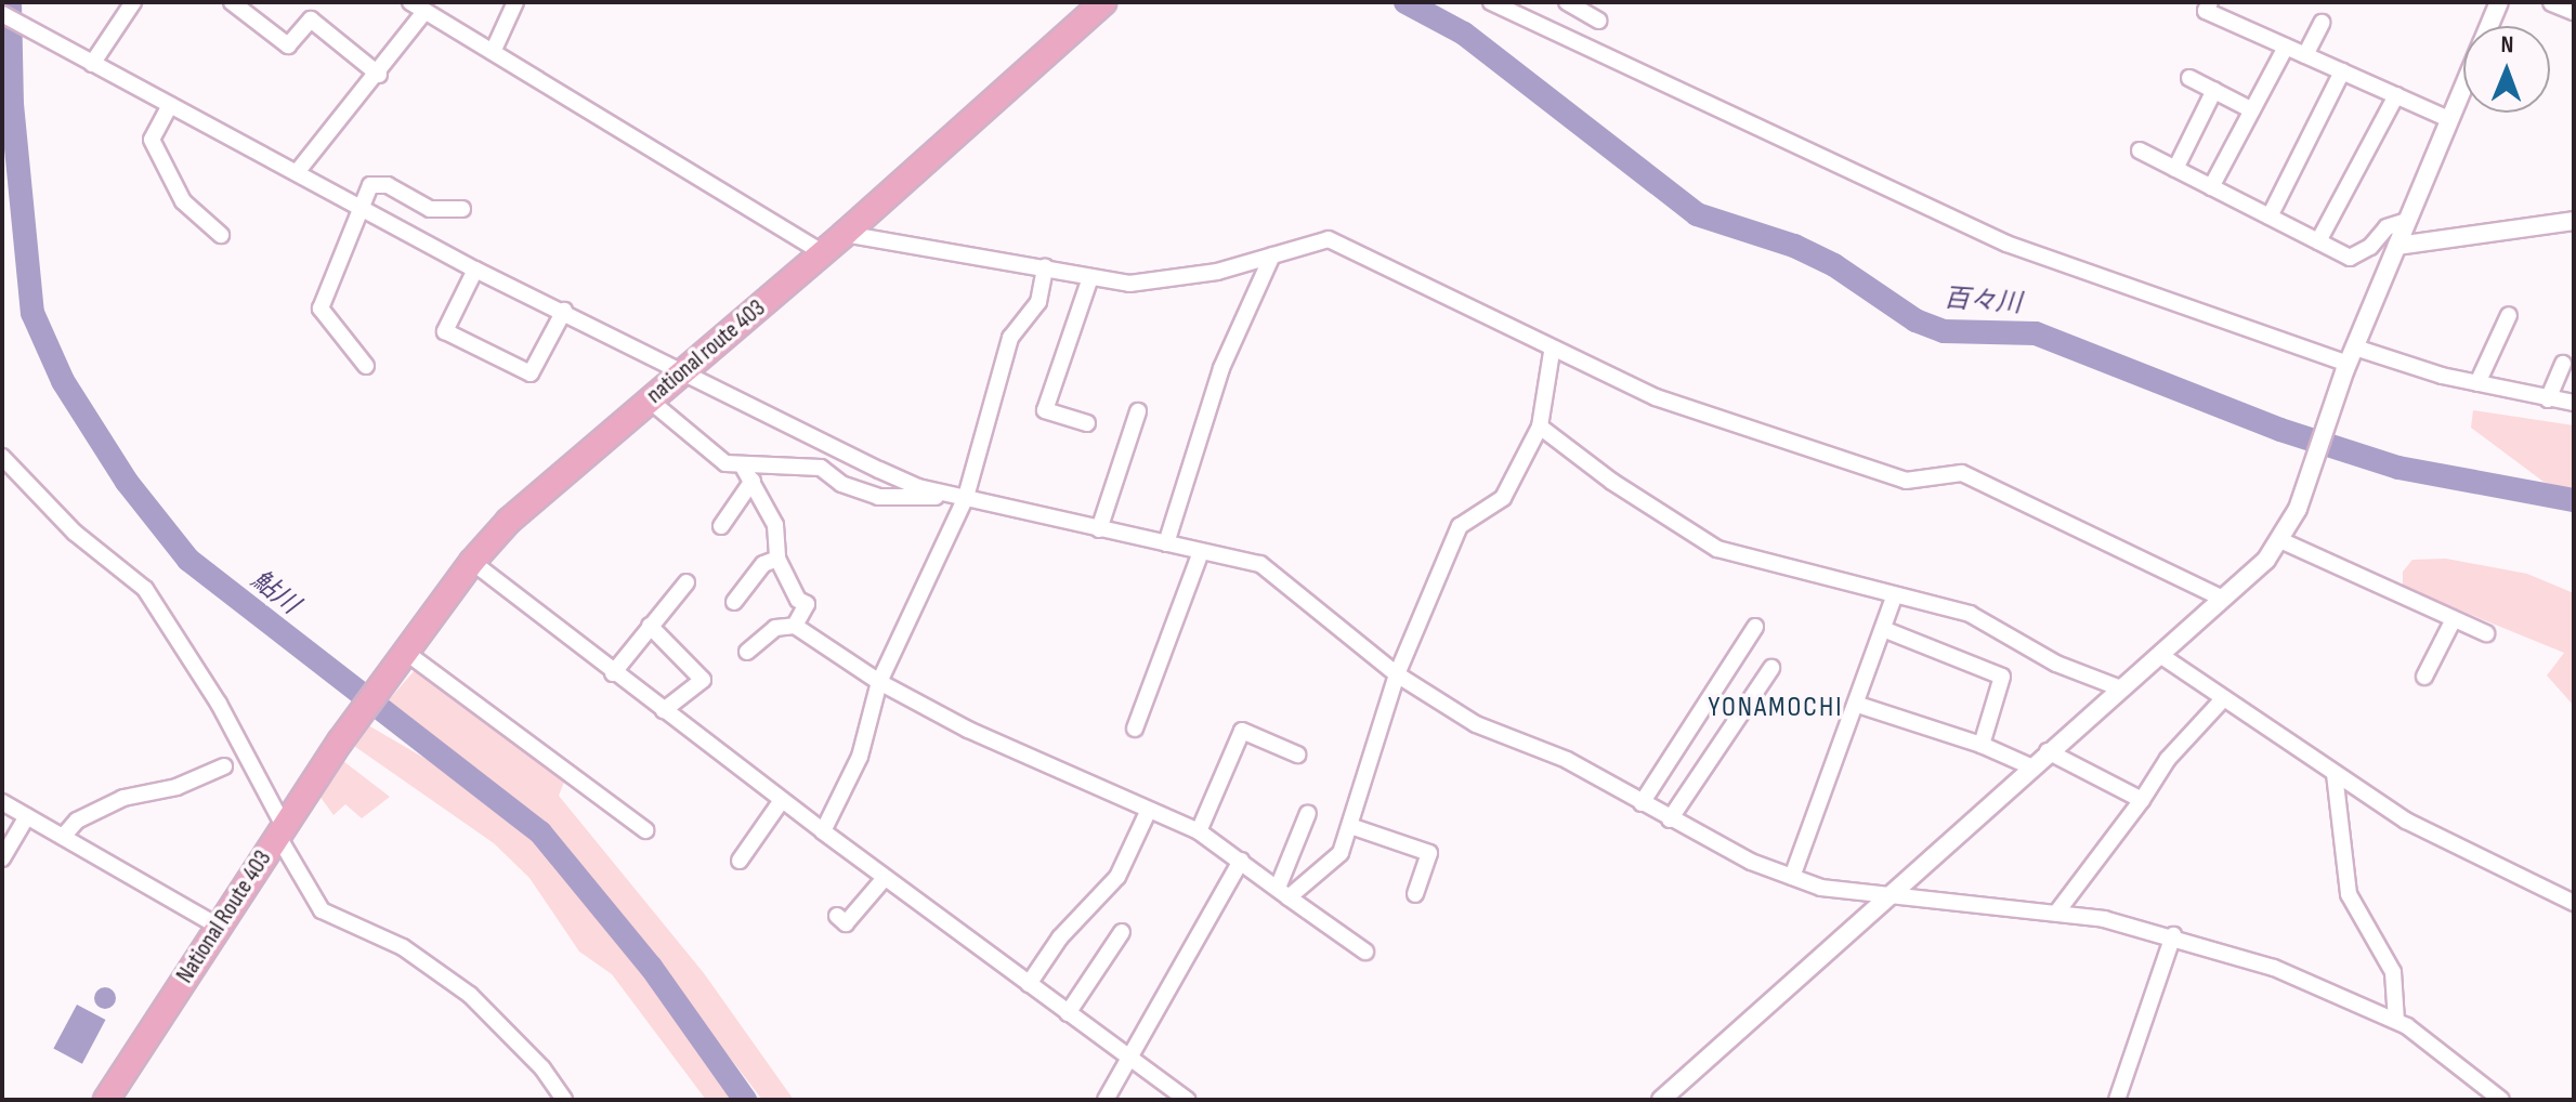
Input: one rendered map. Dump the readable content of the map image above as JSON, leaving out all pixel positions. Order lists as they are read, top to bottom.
{
  "streets": {
    "highway": ["national route 403", "National Route 403"]
  },
  "crossings": [
    ["national route 403", "National Route 403"]
  ],
  "districts": ["YONAMOCHI"],
  "water": ["百々川", "鮎川"],
  "north": "top"
}
